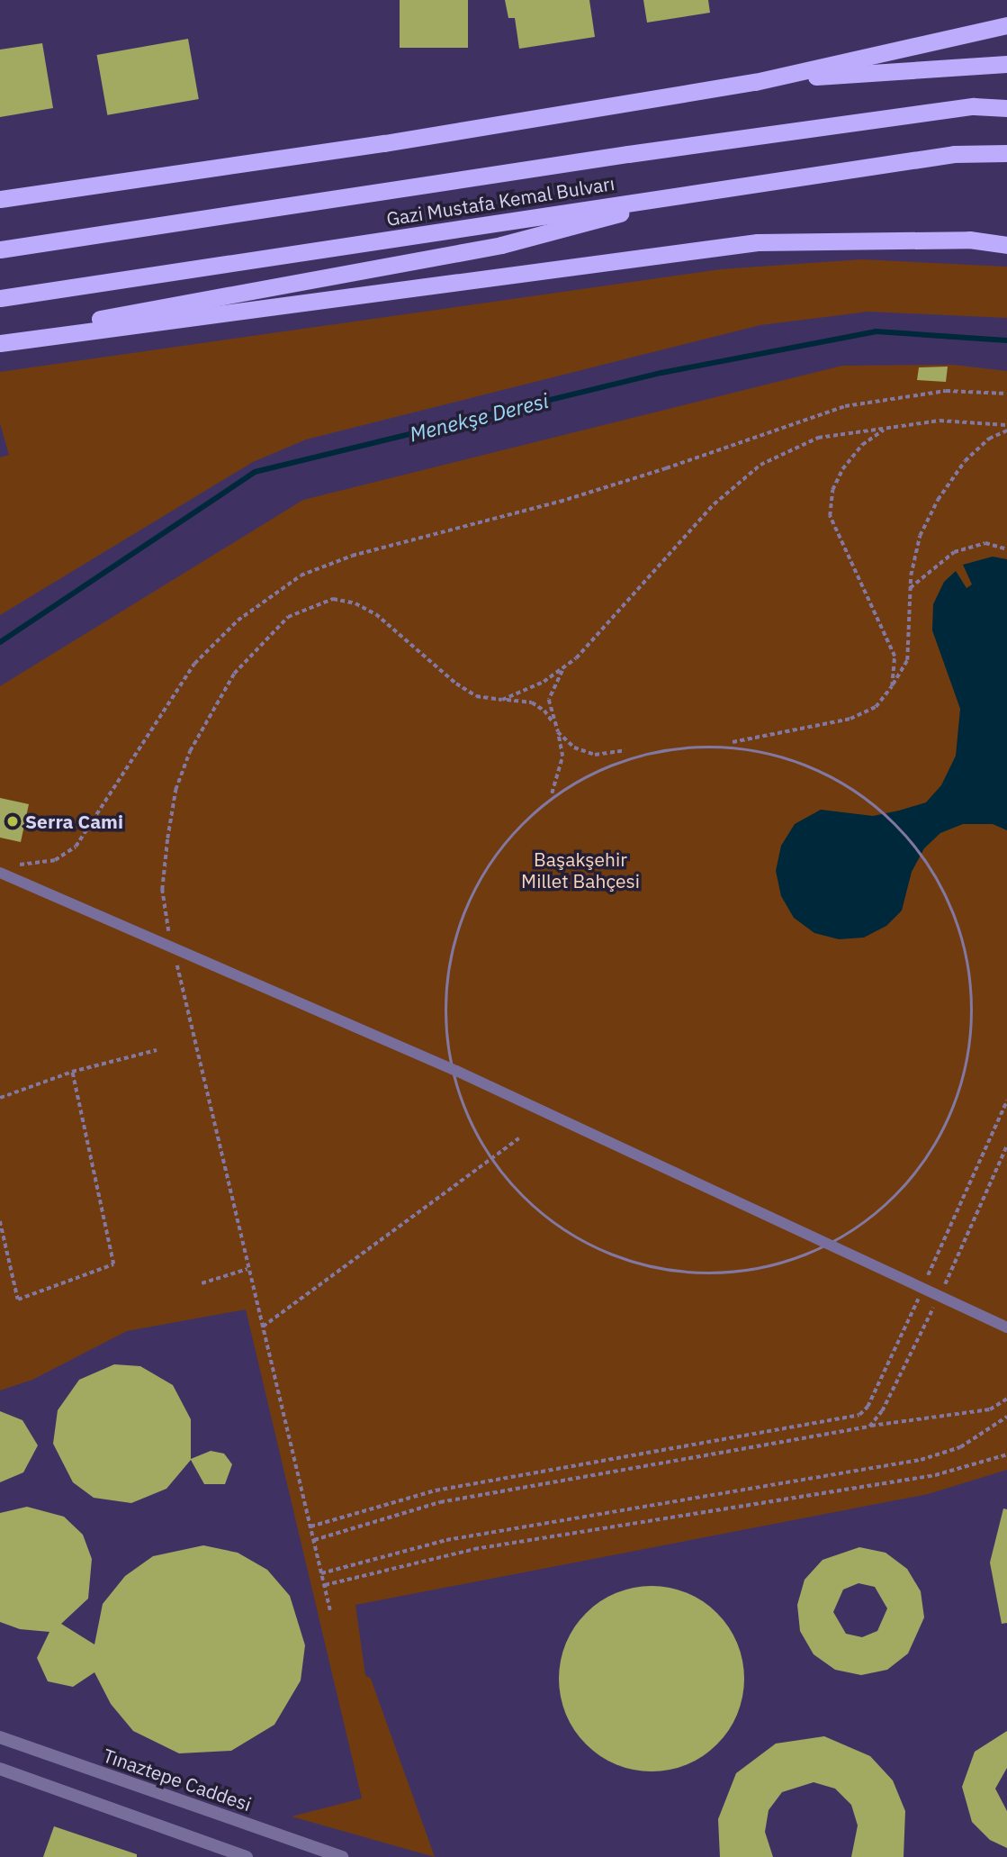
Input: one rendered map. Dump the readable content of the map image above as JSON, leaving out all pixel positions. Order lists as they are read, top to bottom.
{
  "streets": {
    "highway": ["Gazi Mustafa Kemal Bulvarı"],
    "street": ["Tınaztepe Caddesi"]
  },
  "water": ["Menekşe Deresi"],
  "parks": ["Başakşehir Millet Bahçesi"],
  "places": ["Serra Cami"]
}
